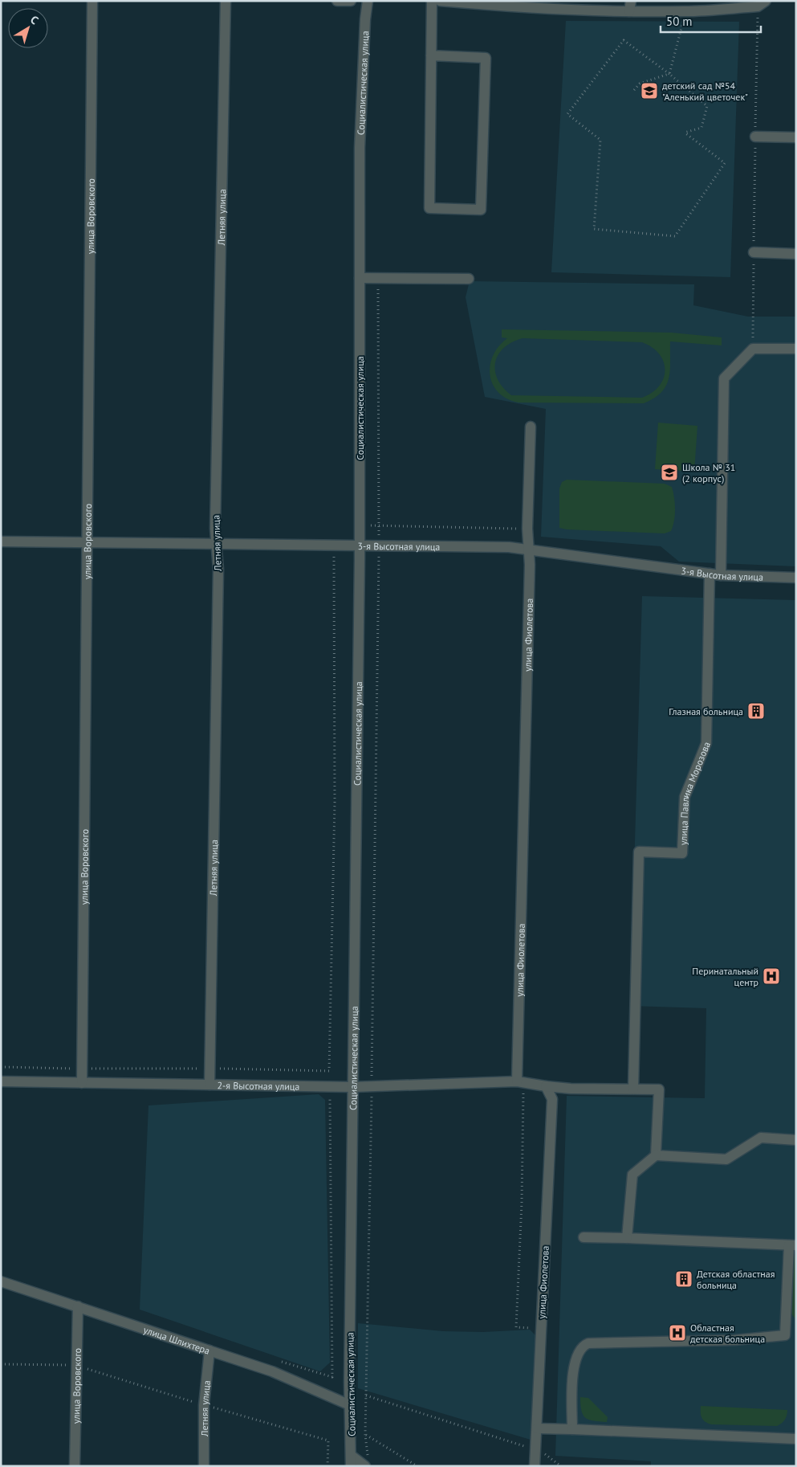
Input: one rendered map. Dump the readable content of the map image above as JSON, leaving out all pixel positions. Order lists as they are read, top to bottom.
{
  "streets": {
    "street": [
      "Социалистическая улица",
      "улица Воровского",
      "Летняя улица",
      "3-я Высотная улица",
      "улица Фиолетова",
      "улица Павлика Морозова",
      "2-я Высотная улица",
      "улица Шлихтера"
    ]
  },
  "crossings": [
    ["Социалистическая улица", "3-я Высотная улица"],
    ["Социалистическая улица", "2-я Высотная улица"],
    ["Социалистическая улица", "улица Шлихтера"],
    ["улица Воровского", "3-я Высотная улица"],
    ["улица Воровского", "2-я Высотная улица"],
    ["улица Воровского", "улица Шлихтера"],
    ["Летняя улица", "3-я Высотная улица"],
    ["Летняя улица", "2-я Высотная улица"],
    ["Летняя улица", "улица Шлихтера"],
    ["3-я Высотная улица", "улица Фиолетова"],
    ["3-я Высотная улица", "улица Павлика Морозова"],
    ["улица Фиолетова", "2-я Высотная улица"]
  ],
  "places": {
    "school or university": ["детский сад №54 \"Аленький цветочек\"", "Школа № 31 (2 корпус)"],
    "building": ["Глазная больница", "Детская областная больница"],
    "hospital": ["Перинатальный центр", "Областная детская больница"]
  },
  "scale_bar": "50 m",
  "north": "top right"
}
